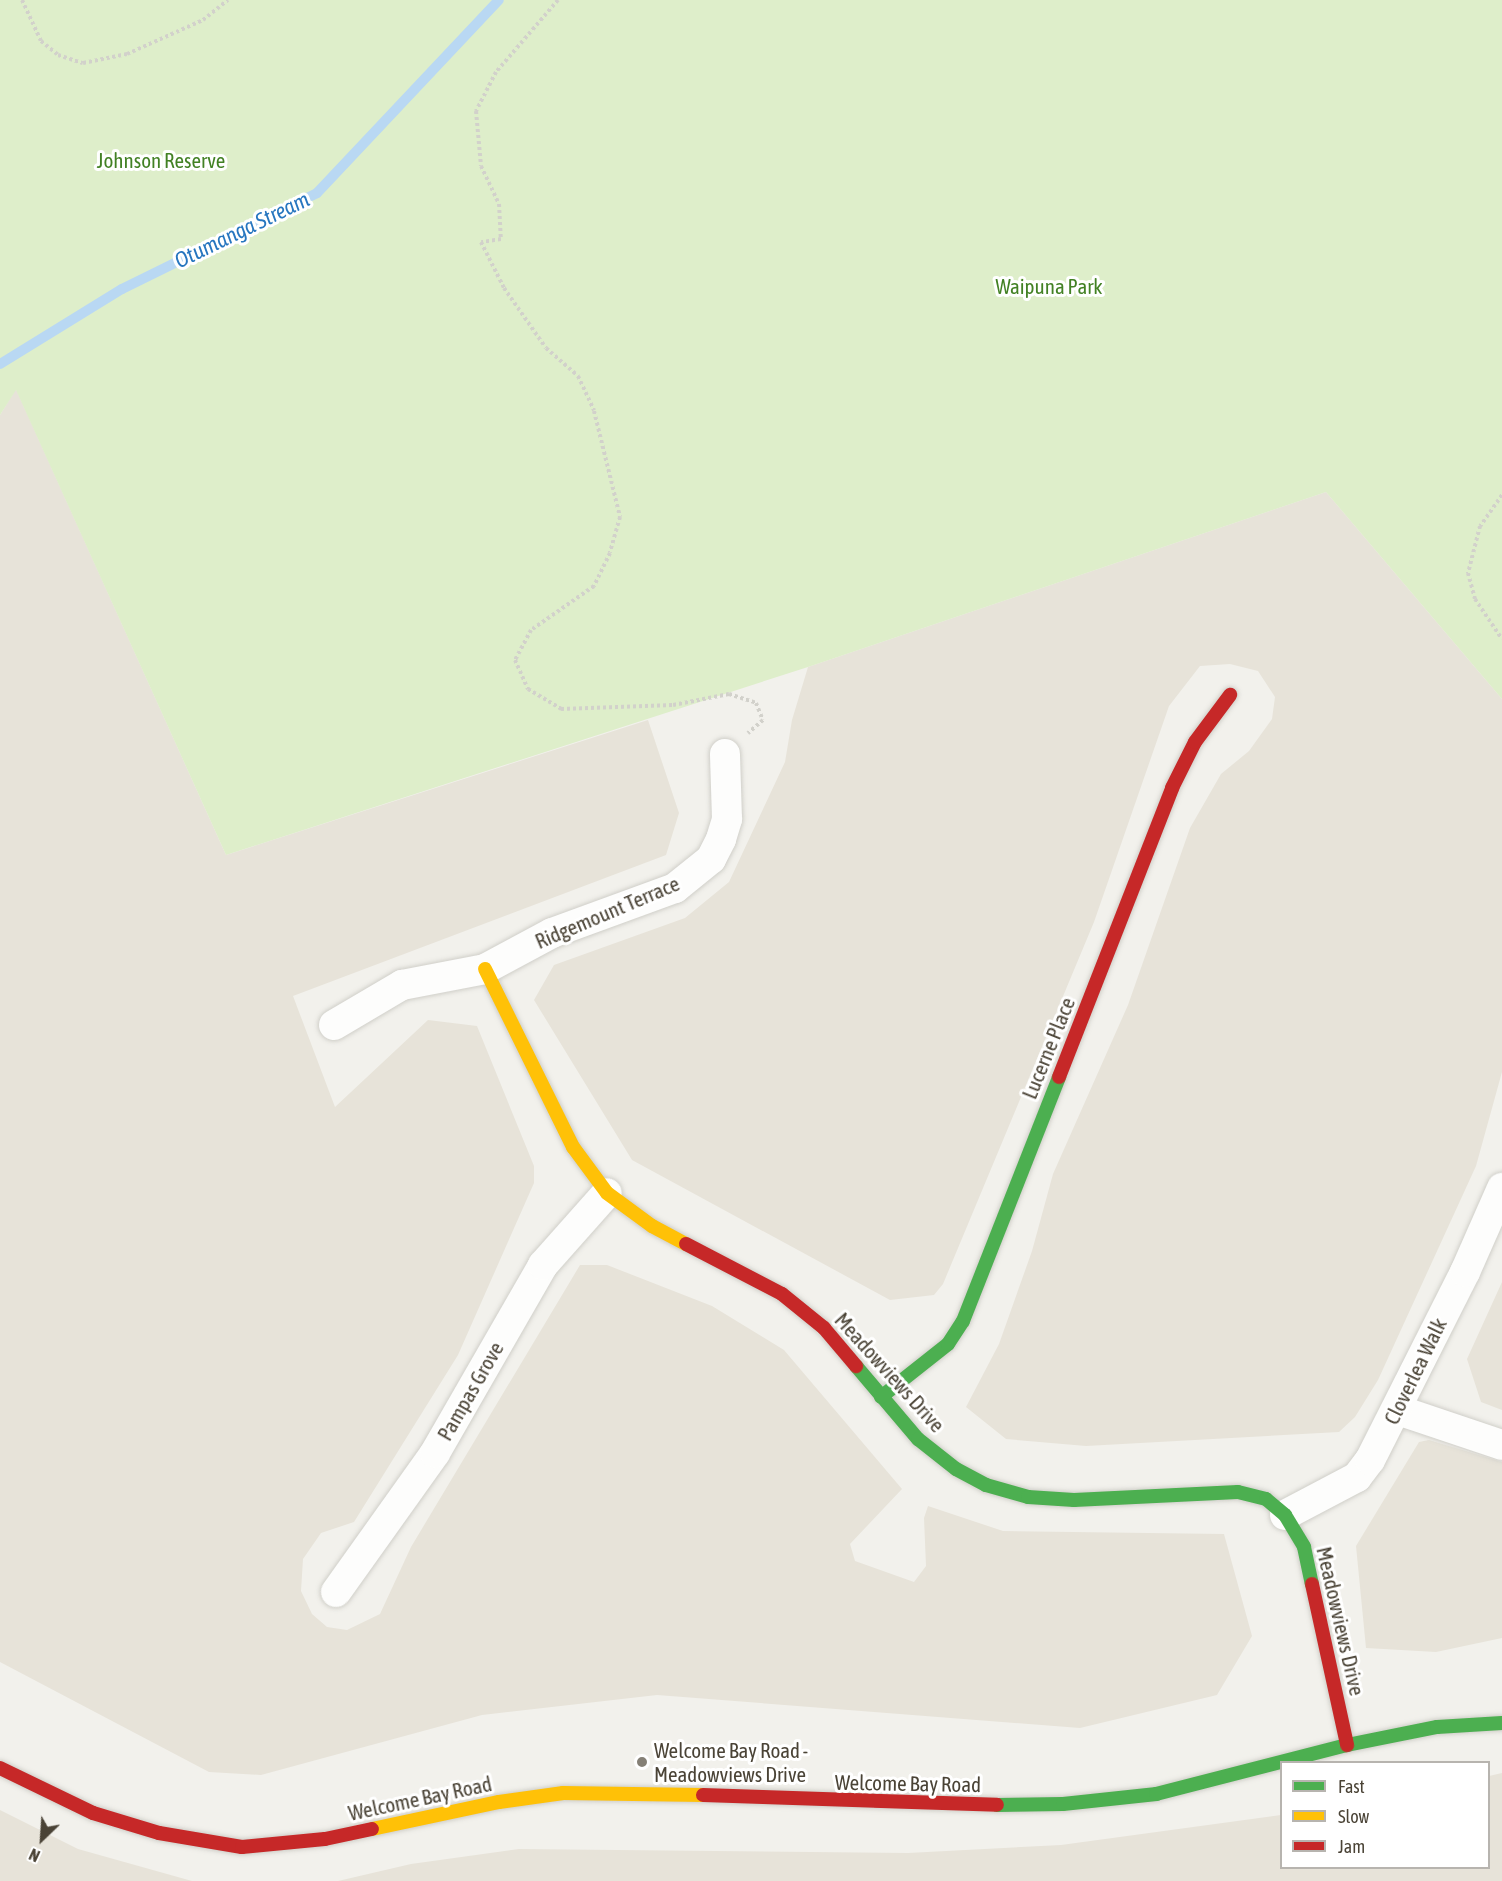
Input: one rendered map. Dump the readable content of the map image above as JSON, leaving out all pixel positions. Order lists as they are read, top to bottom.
{
  "streets": {
    "street": [
      "Ridgemount Terrace",
      "Lucerne Place",
      "Cloverlea Walk",
      "Meadowviews Drive",
      "Pampas Grove",
      "Welcome Bay Road"
    ]
  },
  "crossings": [
    ["Ridgemount Terrace", "Meadowviews Drive"],
    ["Lucerne Place", "Meadowviews Drive"],
    ["Cloverlea Walk", "Meadowviews Drive"],
    ["Meadowviews Drive", "Pampas Grove"],
    ["Meadowviews Drive", "Welcome Bay Road"]
  ],
  "water": ["Otumanga Stream"],
  "parks": ["Johnson Reserve", "Waipuna Park"],
  "places": ["Welcome Bay Road - Meadowviews Drive"],
  "legend": ["Fast", "Slow", "Jam"],
  "north": "bottom left"
}
